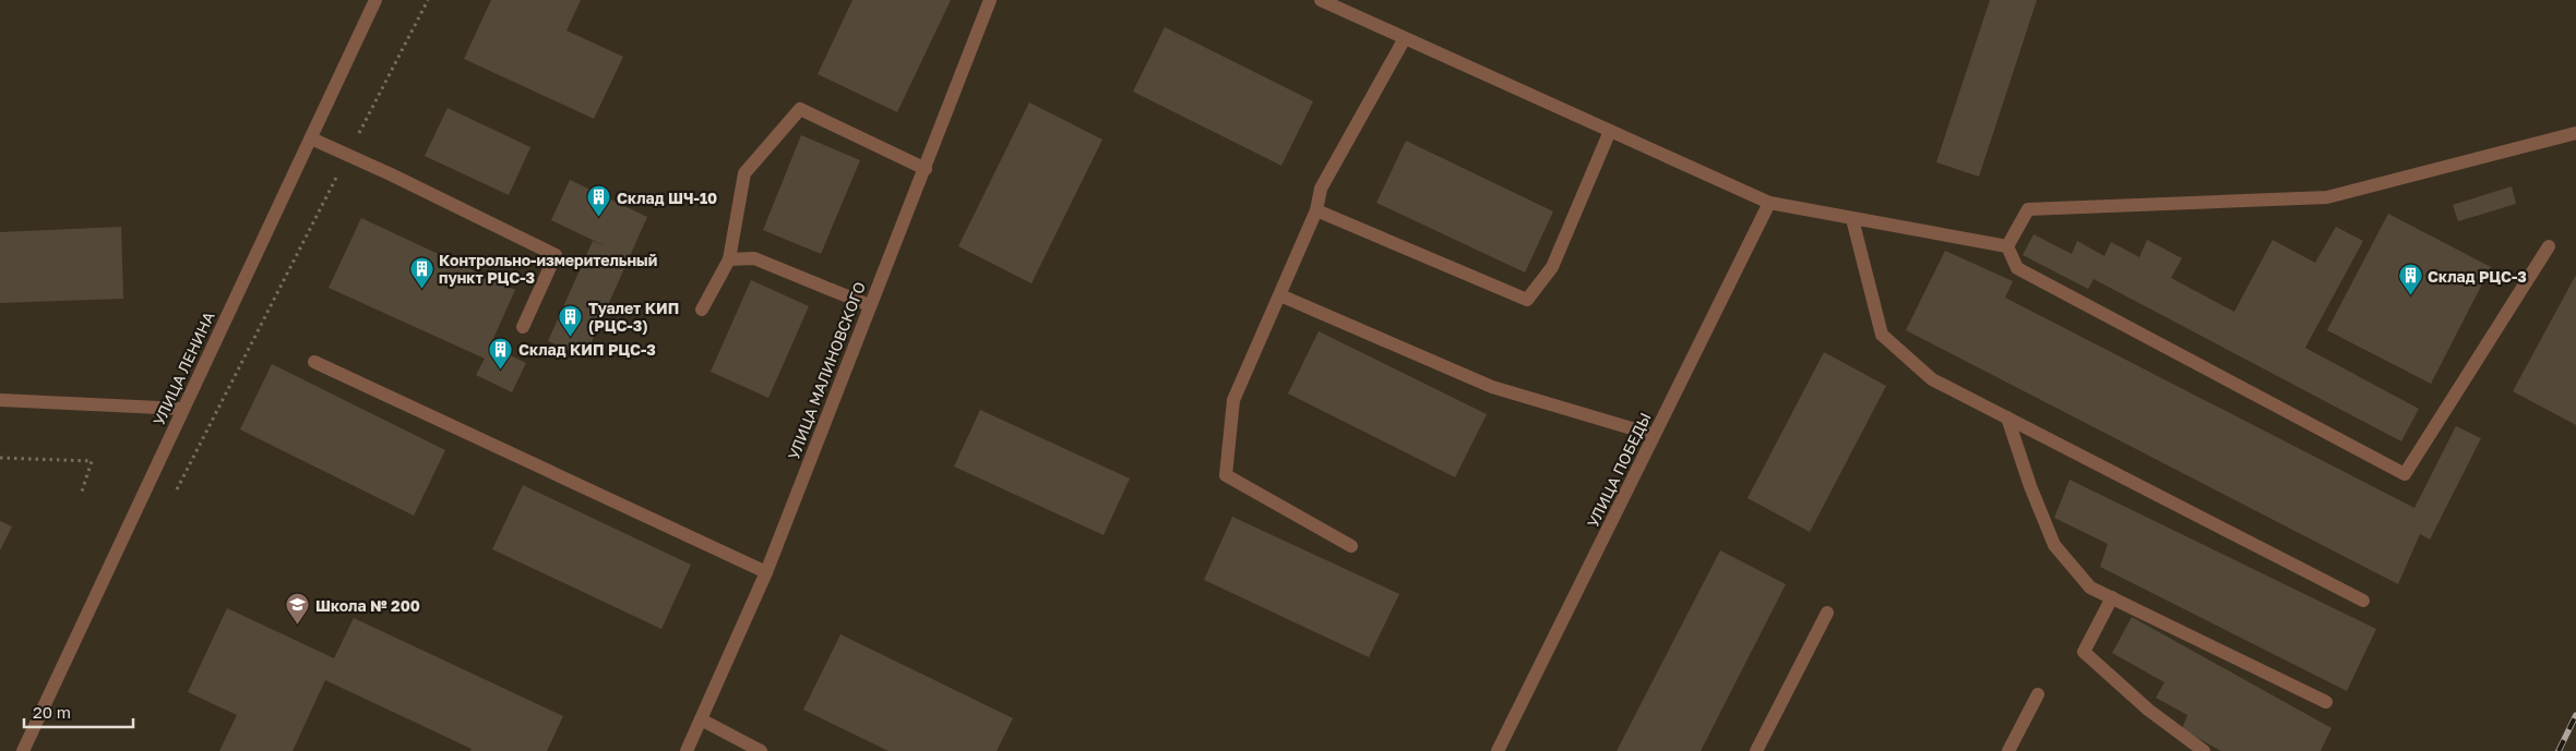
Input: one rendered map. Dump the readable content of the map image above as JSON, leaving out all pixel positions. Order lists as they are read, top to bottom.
{
  "streets": {
    "street": ["УЛИЦА ЛЕНИНА", "УЛИЦА МАЛИНОВСКОГО", "УЛИЦА ПОБЕДЫ"]
  },
  "places": {
    "building": [
      "Склад ШЧ-10",
      "Контрольно-измерительный пункт РЦС-3",
      "Склад РЦС-3",
      "Туалет КИП (РЦС-3)",
      "Склад КИП РЦС-3"
    ],
    "school or university": ["Школа № 200"]
  },
  "scale_bar": "20 m"
}
